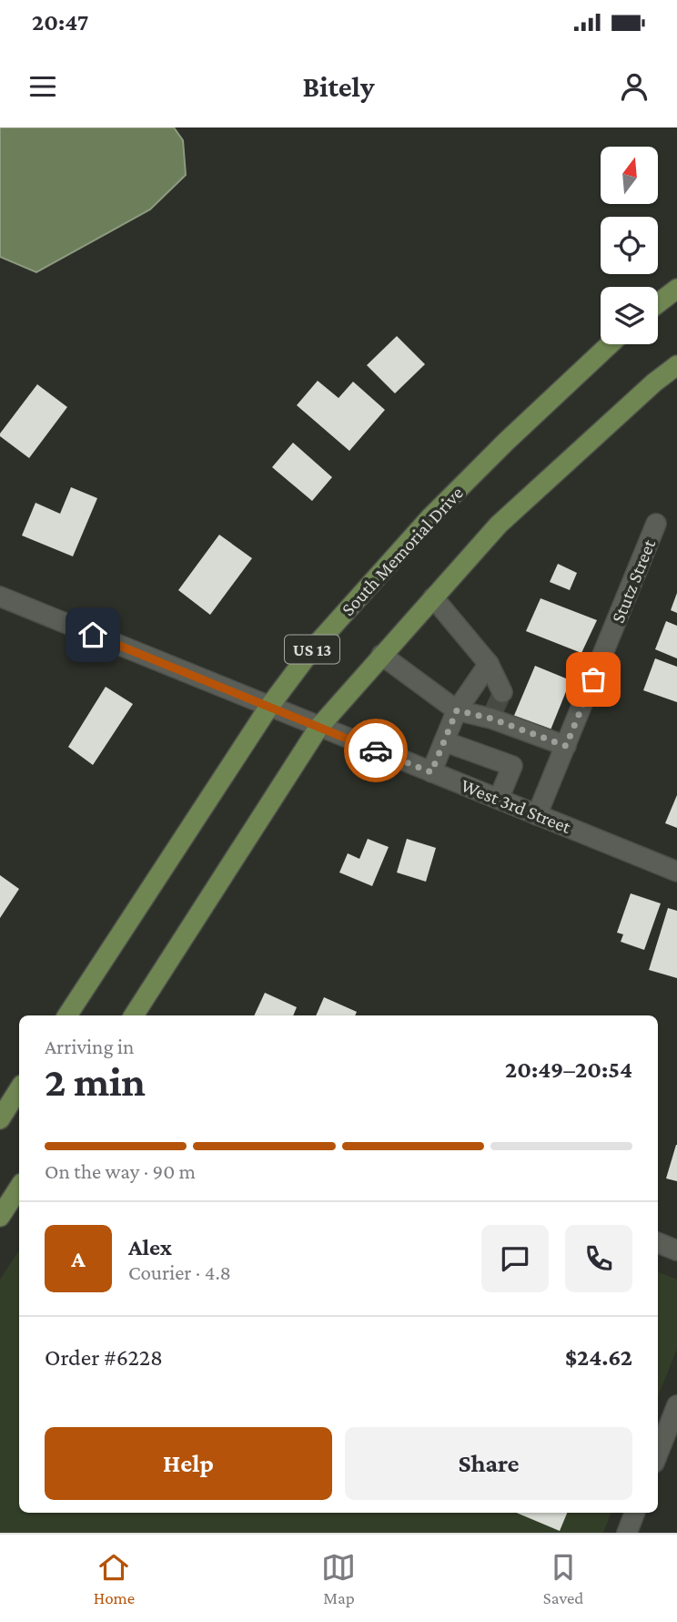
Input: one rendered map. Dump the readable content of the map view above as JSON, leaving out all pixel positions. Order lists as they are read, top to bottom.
{
  "streets": {
    "main road": ["South Memorial Drive", "US 13"],
    "street": ["Stutz Street", "West 3rd Street"]
  },
  "crossings": [
    ["South Memorial Drive", "West 3rd Street"],
    ["Stutz Street", "West 3rd Street"],
    ["US 13", "West 3rd Street"]
  ],
  "north": "top",
  "page": {
    "status": "20:47",
    "header": "Bitely",
    "heading": ["2 min", "Arriving in", "20:49–20:54"],
    "panel": [
      "Alex",
      "Courier · 4.8",
      "Order #6228",
      "$24.62"
    ],
    "bar": "On the way · 90 m",
    "round": "A",
    "buttons": ["Help", "Share"],
    "tabs": ["Home", "Map", "Saved"]
  }
}
